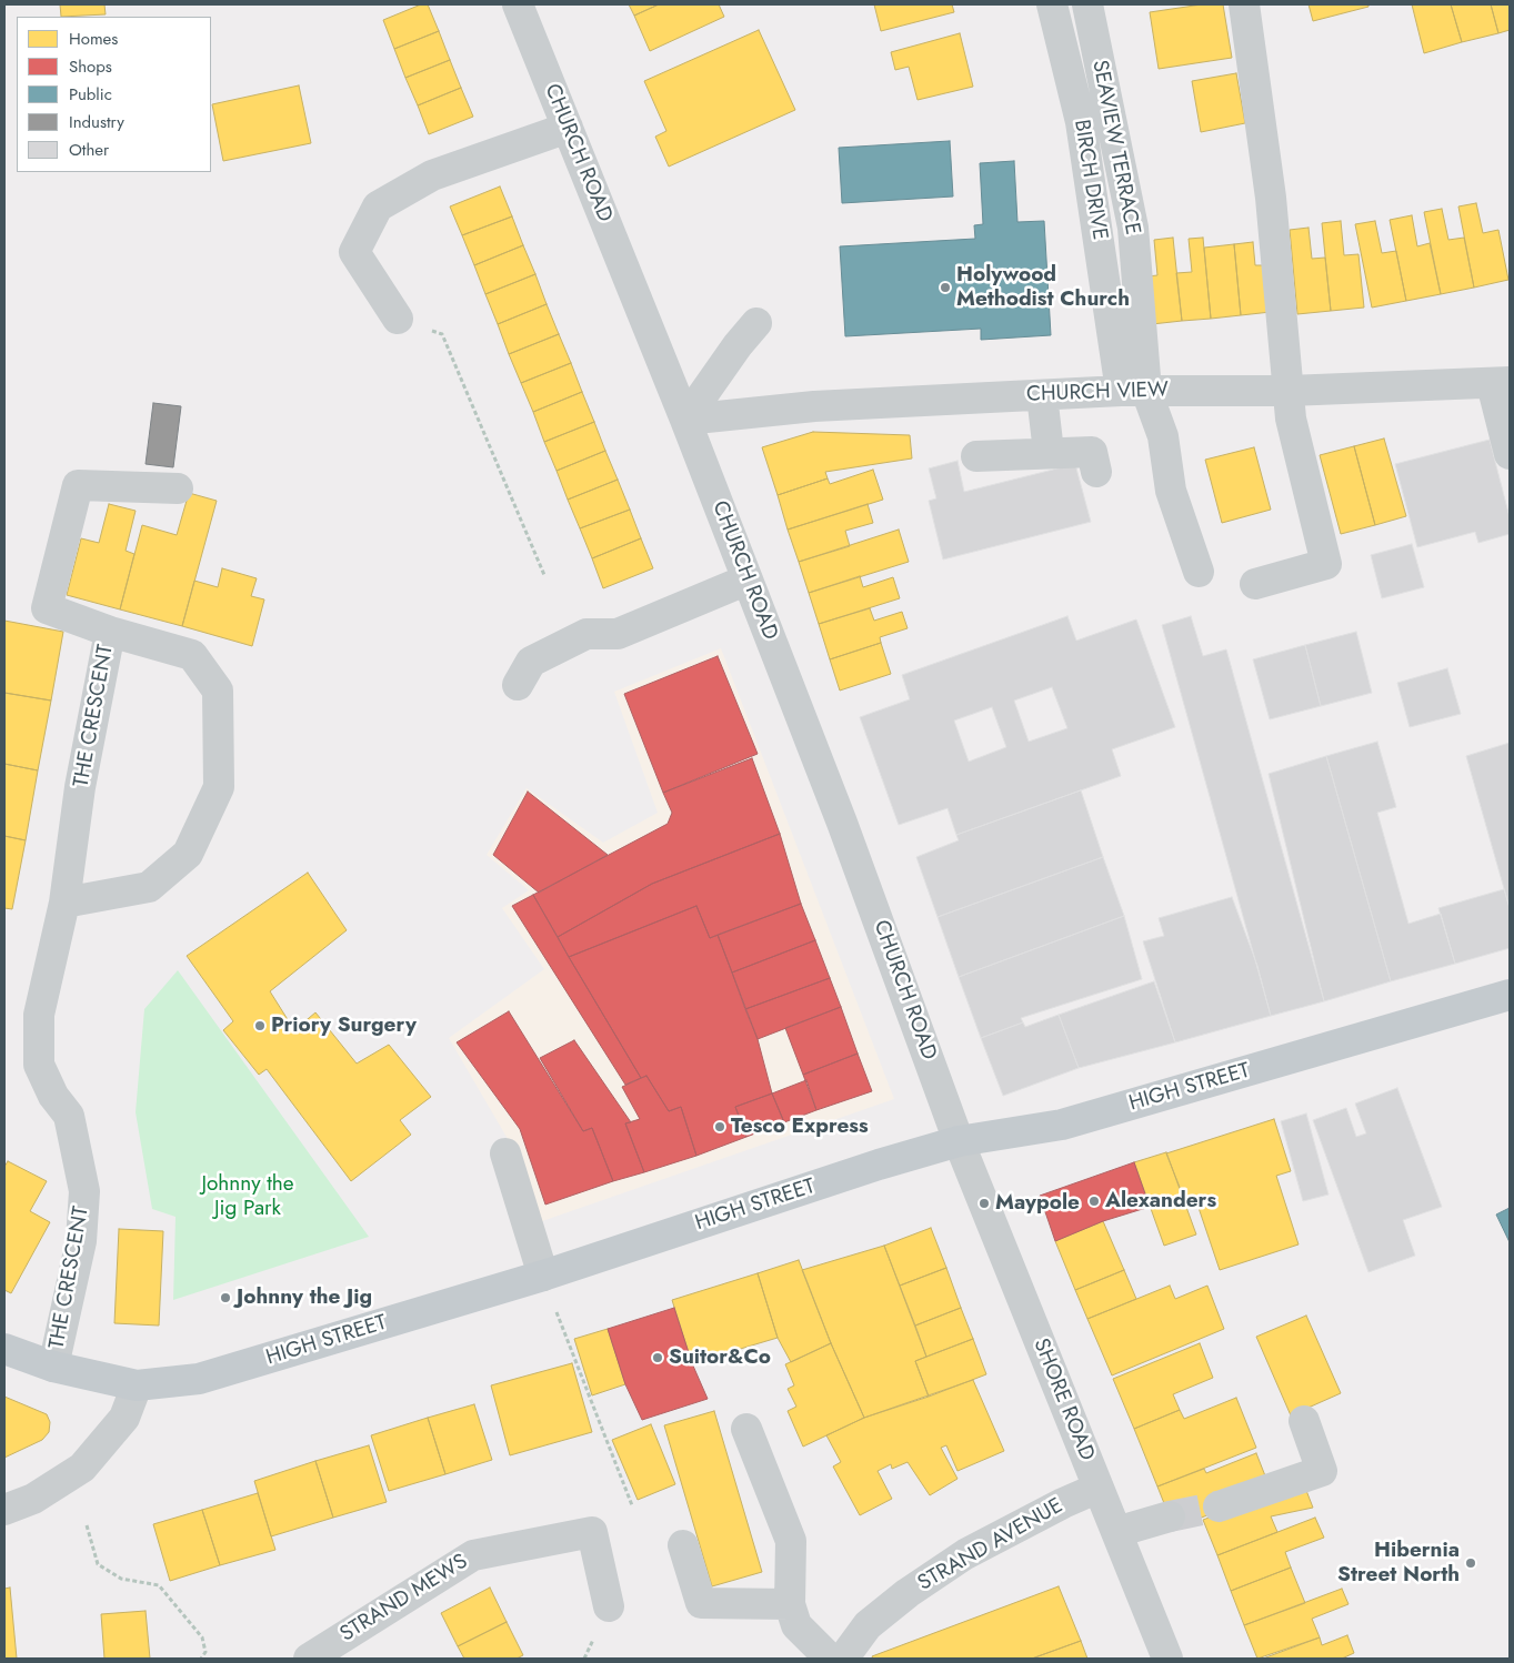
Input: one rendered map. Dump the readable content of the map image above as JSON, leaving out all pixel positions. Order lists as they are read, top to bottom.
{
  "streets": {
    "main road": ["HIGH STREET"],
    "street": [
      "SEAVIEW TERRACE",
      "CHURCH ROAD",
      "BIRCH DRIVE",
      "CHURCH VIEW",
      "THE CRESCENT",
      "SHORE ROAD",
      "STRAND AVENUE",
      "STRAND MEWS"
    ]
  },
  "crossings": [
    ["SEAVIEW TERRACE", "BIRCH DRIVE"],
    ["SEAVIEW TERRACE", "CHURCH VIEW"],
    ["CHURCH ROAD", "CHURCH VIEW"],
    ["CHURCH ROAD", "HIGH STREET"],
    ["CHURCH ROAD", "SHORE ROAD"],
    ["BIRCH DRIVE", "CHURCH VIEW"],
    ["THE CRESCENT", "HIGH STREET"],
    ["HIGH STREET", "SHORE ROAD"],
    ["SHORE ROAD", "STRAND AVENUE"]
  ],
  "parks": ["Johnny the Jig Park"],
  "places": [
    "Holywood Methodist Church",
    "Priory Surgery",
    "Tesco Express",
    "Alexanders",
    "Maypole",
    "Johnny the Jig",
    "Suitor&Co",
    "Hibernia Street North"
  ],
  "legend": [
    "Homes",
    "Shops",
    "Public",
    "Industry",
    "Other"
  ]
}
